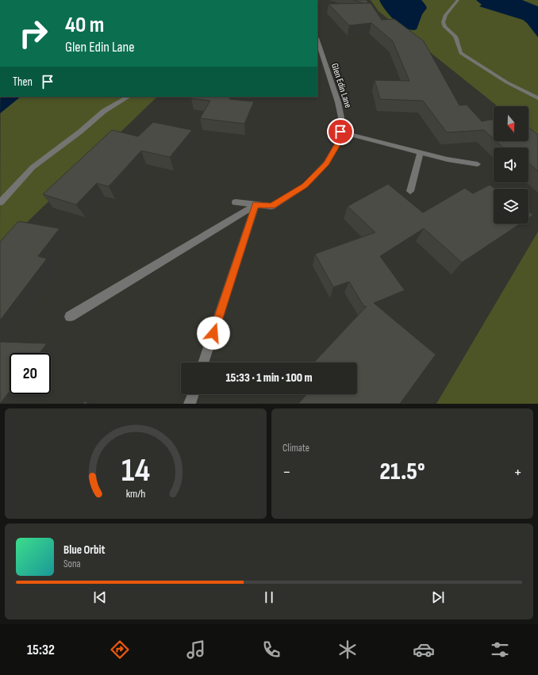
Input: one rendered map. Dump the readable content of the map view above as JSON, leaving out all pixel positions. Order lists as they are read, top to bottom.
{
  "streets": {
    "street": ["Glen Edin Lane"]
  },
  "north": "bottom",
  "page": {
    "turn": ["40 m", "Glen Edin Lane"],
    "then": "Then",
    "limit": "20",
    "trip": "15:33 · 1 min · 100 m",
    "tile": "Climate",
    "heat": ["−", "21.5°", "+"],
    "song": ["Blue Orbit", "Sona"],
    "tabs": "15:32",
    "gauge": ["14", "km/h"]
  }
}
